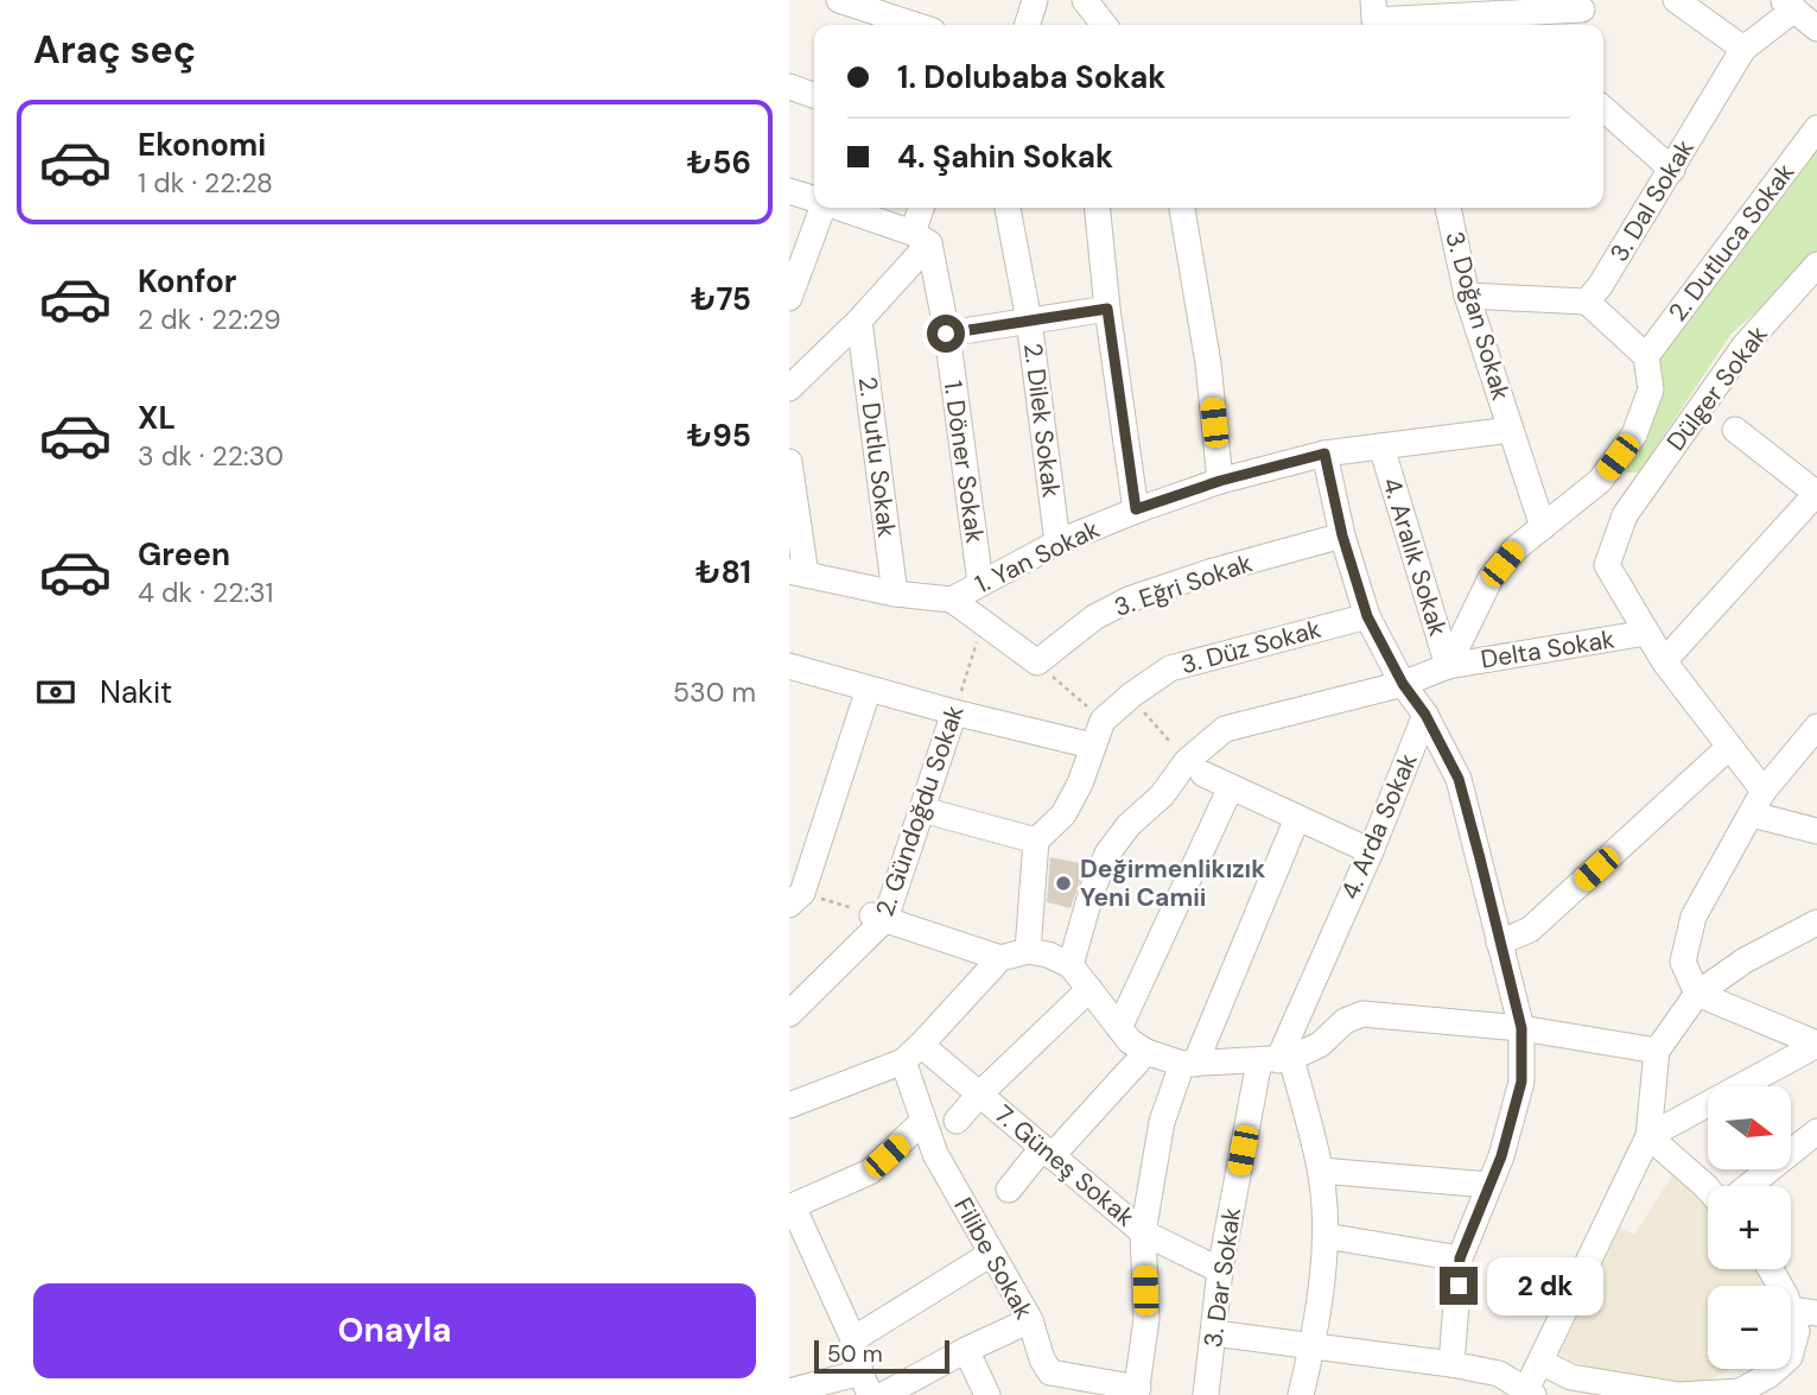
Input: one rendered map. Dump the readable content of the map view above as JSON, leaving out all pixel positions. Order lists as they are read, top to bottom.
{
  "streets": {
    "street": [
      "3. Dal Sokak",
      "2. Dutluca Sokak",
      "3. Doğan Sokak",
      "Dülger Sokak",
      "2. Dilek Sokak",
      "2. Dutlu Sokak",
      "1. Döner Sokak",
      "1. Yan Sokak",
      "4. Aralık Sokak",
      "3. Eğri Sokak",
      "3. Düz Sokak",
      "Delta Sokak",
      "2. Gündoğdu Sokak",
      "4. Arda Sokak",
      "7. Güneş Sokak",
      "Filibe Sokak",
      "3. Dar Sokak"
    ]
  },
  "crossings": [
    ["3. Doğan Sokak", "1. Yan Sokak"],
    ["Dülger Sokak", "Delta Sokak"],
    ["2. Dilek Sokak", "1. Yan Sokak"],
    ["1. Döner Sokak", "1. Yan Sokak"],
    ["1. Yan Sokak", "4. Aralık Sokak"],
    ["4. Aralık Sokak", "Delta Sokak"],
    ["4. Arda Sokak", "3. Dar Sokak"],
    ["7. Güneş Sokak", "Filibe Sokak"],
    ["7. Güneş Sokak", "3. Dar Sokak"]
  ],
  "places": ["Değirmenlikızık Yeni Camii"],
  "scale_bar": "50 m",
  "north": "right",
  "page": {
    "heading": "Araç seç",
    "banner": ["1. Dolubaba Sokak", "4. Şahin Sokak"],
    "list": [
      {
        "name": "Ekonomi",
        "note": "1 dk · 22:28",
        "value": "₺56"
      },
      {
        "name": "Konfor",
        "note": "2 dk · 22:29",
        "value": "₺75"
      },
      {
        "name": "XL",
        "note": "3 dk · 22:30",
        "value": "₺95"
      },
      {
        "name": "Green",
        "note": "4 dk · 22:31",
        "value": "₺81"
      }
    ],
    "pay": ["Nakit", "530 m"],
    "map_buttons": ["+", "−"],
    "bubble": "2 dk",
    "buttons": "Onayla",
    "scale": "50 m"
  }
}
